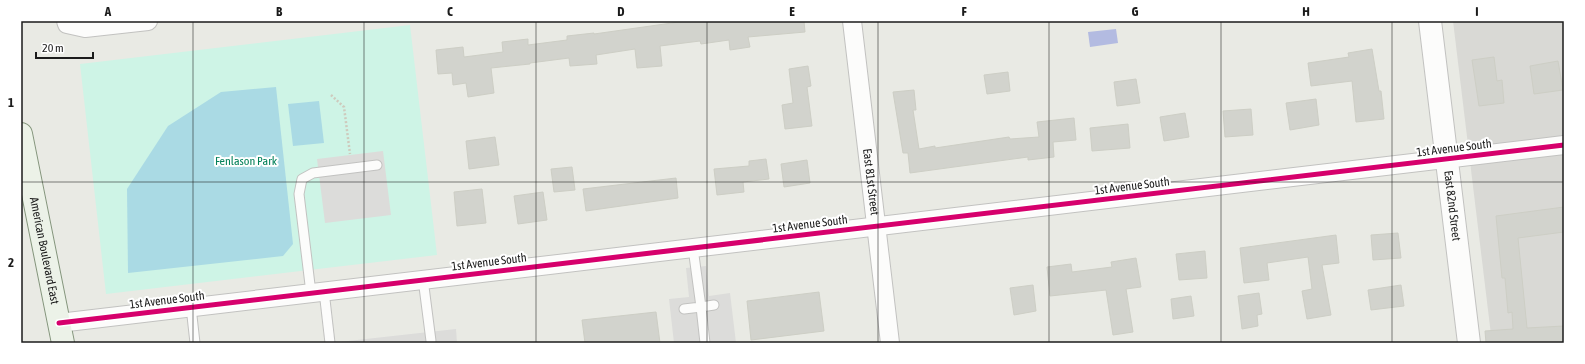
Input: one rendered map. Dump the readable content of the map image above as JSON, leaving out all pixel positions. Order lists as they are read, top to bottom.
{
  "streets": {
    "main road": ["American Boulevard East"],
    "street": ["1st Avenue South", "East 81st Street", "East 82nd Street"]
  },
  "crossings": [
    ["1st Avenue South", "East 81st Street"],
    ["1st Avenue South", "East 82nd Street"],
    ["1st Avenue South", "American Boulevard East"]
  ],
  "parks": ["Fenlason Park"],
  "scale_bar": "20 m",
  "grid": {
    "columns": [
      "A",
      "B",
      "C",
      "D",
      "E",
      "F",
      "G",
      "H",
      "I"
    ],
    "rows": ["1", "2"]
  }
}
